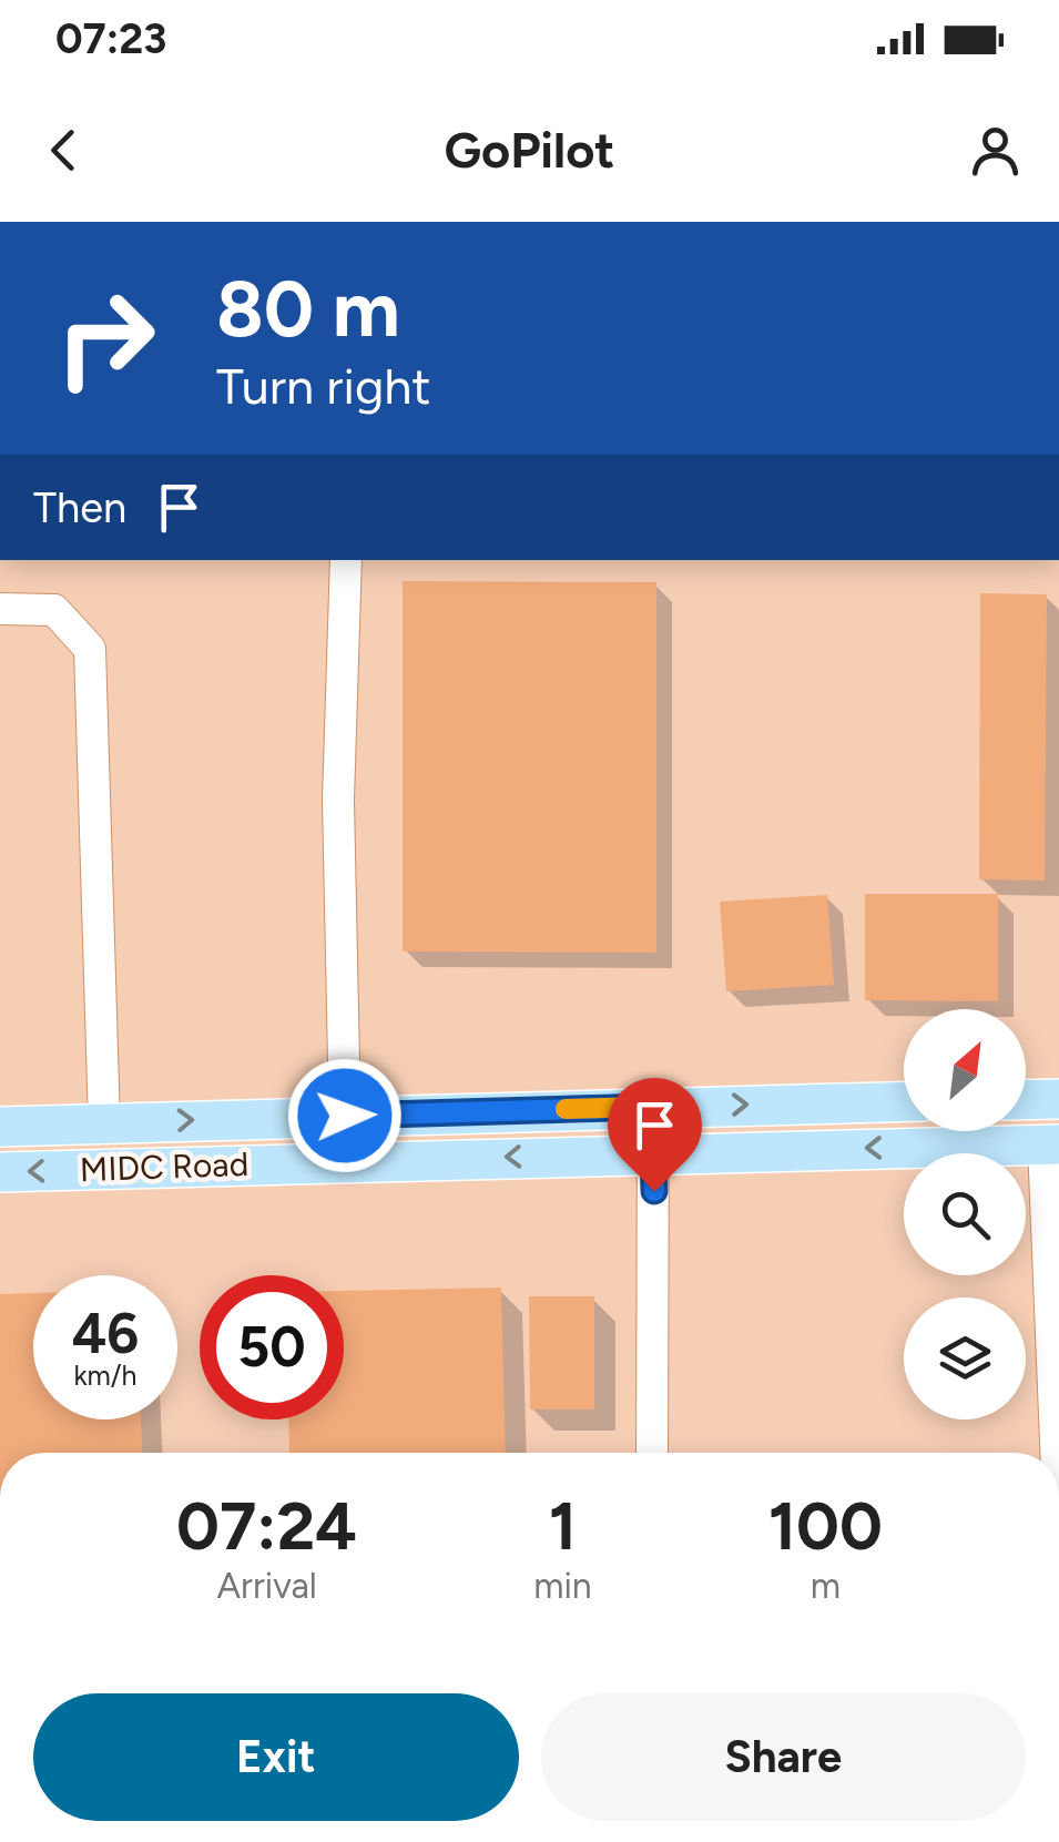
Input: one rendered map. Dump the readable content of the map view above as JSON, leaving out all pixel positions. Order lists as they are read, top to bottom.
{
  "streets": {
    "main road": ["MIDC Road"]
  },
  "north": "top right",
  "page": {
    "status": "07:23",
    "header": "GoPilot",
    "turn": ["80 m", "Turn right"],
    "then": "Then",
    "speed": "46 km/h",
    "limit": "50",
    "eta": [
      "07:24",
      "Arrival",
      "1",
      "min",
      "100",
      "m"
    ],
    "buttons": ["Exit", "Share"]
  }
}
